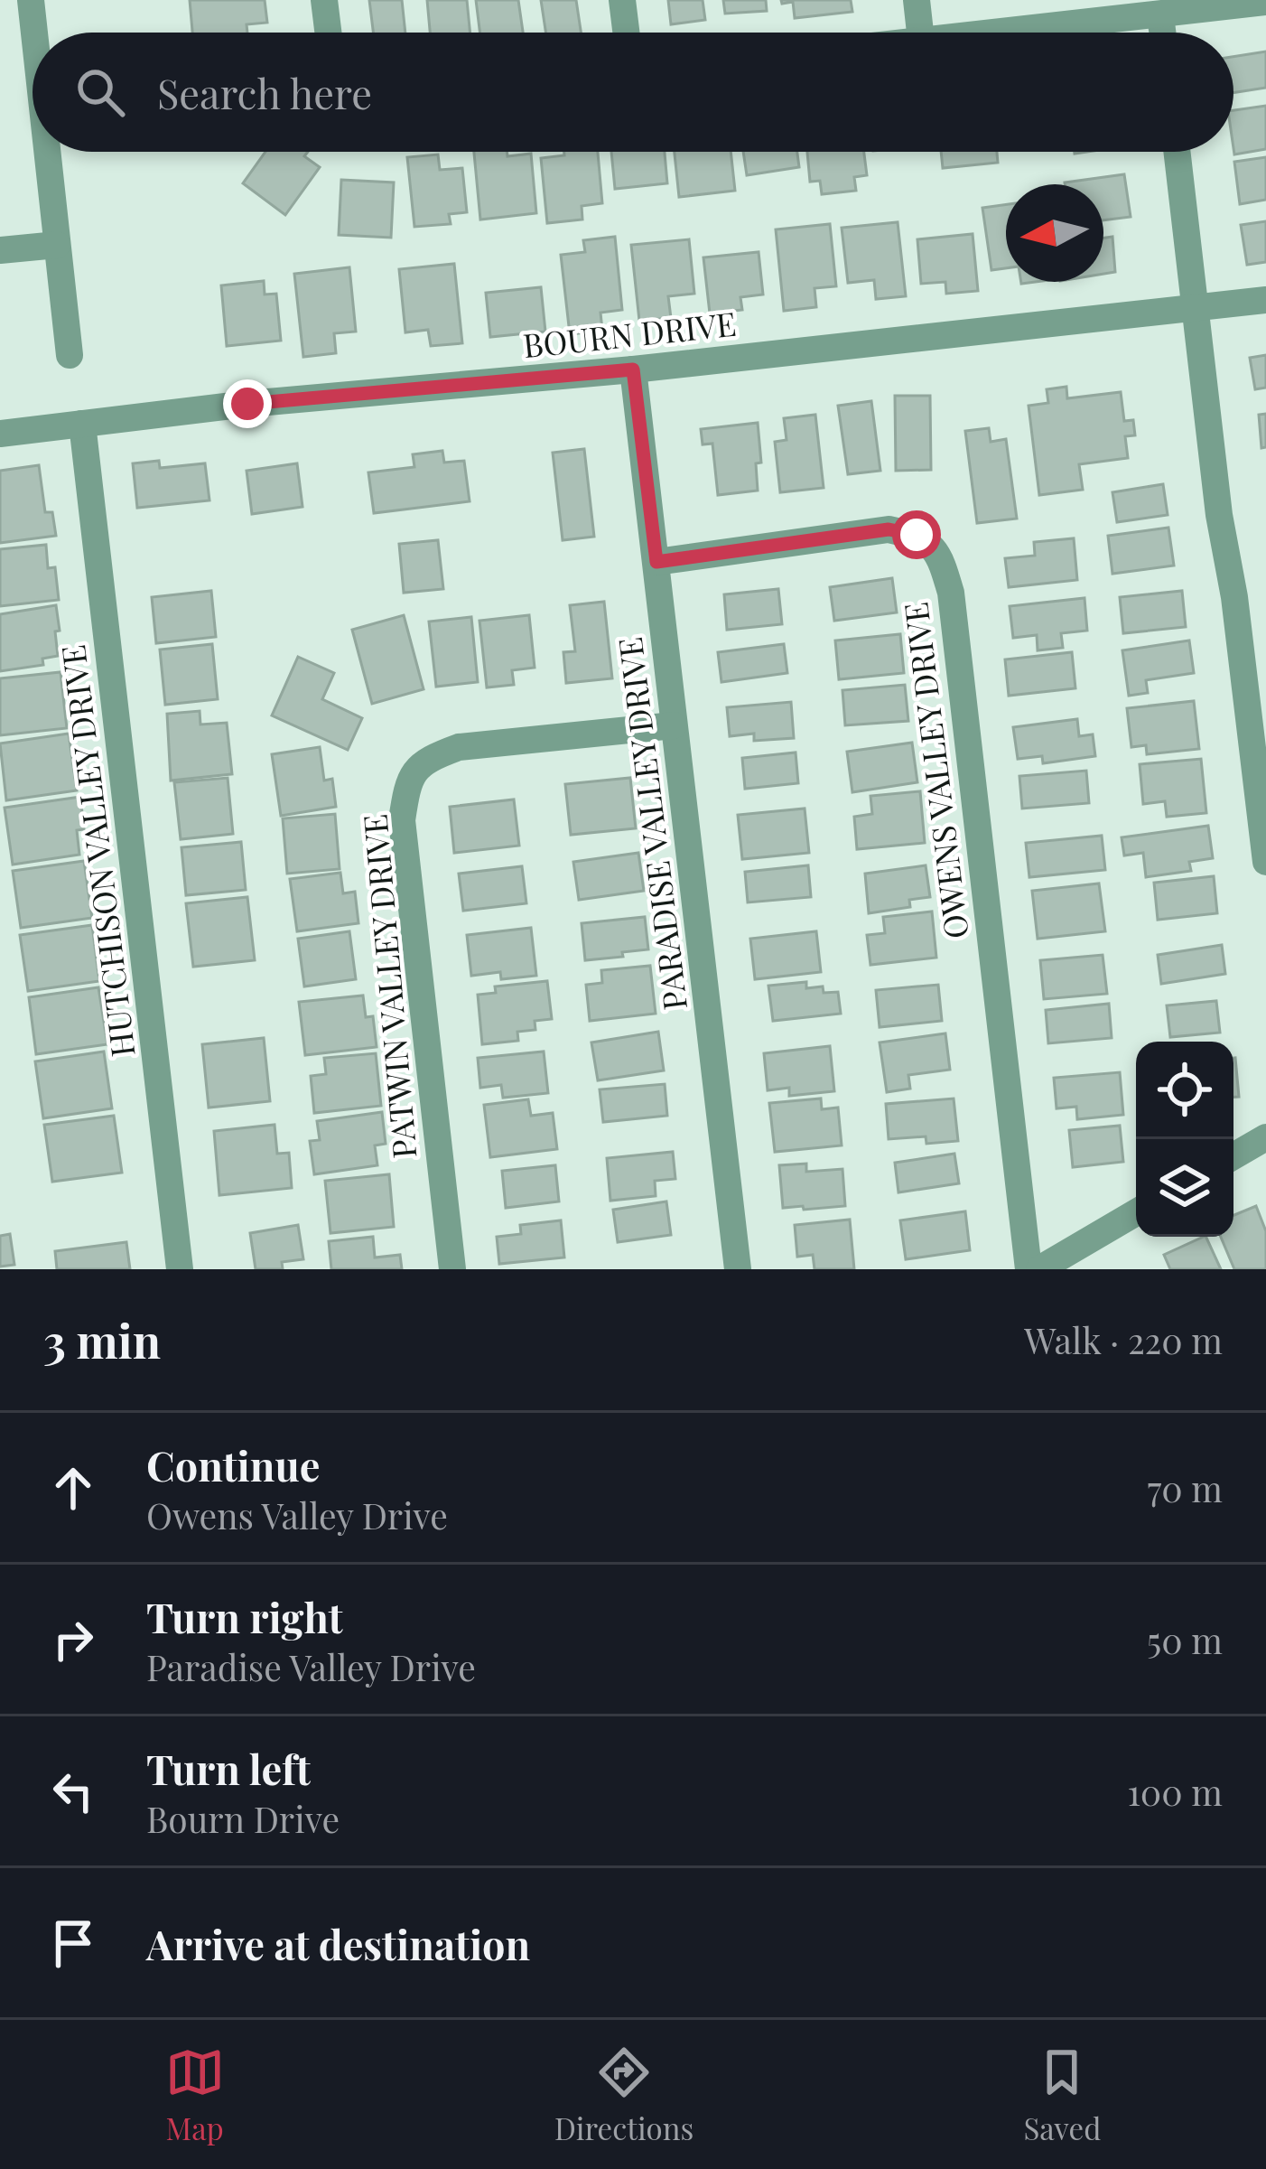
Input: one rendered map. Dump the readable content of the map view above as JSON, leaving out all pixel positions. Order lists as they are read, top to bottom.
{
  "streets": {
    "street": [
      "BOURN DRIVE",
      "OWENS VALLEY DRIVE",
      "PARADISE VALLEY DRIVE",
      "HUTCHISON VALLEY DRIVE",
      "PATWIN VALLEY DRIVE"
    ]
  },
  "crossings": [
    ["BOURN DRIVE", "PARADISE VALLEY DRIVE"],
    ["BOURN DRIVE", "HUTCHISON VALLEY DRIVE"],
    ["OWENS VALLEY DRIVE", "PARADISE VALLEY DRIVE"],
    ["PARADISE VALLEY DRIVE", "PATWIN VALLEY DRIVE"]
  ],
  "north": "left",
  "page": {
    "search": "Search here",
    "heading": ["3 min", "Walk · 220 m"],
    "list": [
      ["Continue", "Owens Valley Drive", "70 m"],
      ["Turn right", "Paradise Valley Drive", "50 m"],
      ["Turn left", "Bourn Drive", "100 m"],
      "Arrive at destination"
    ],
    "nav": ["Map", "Directions", "Saved"]
  }
}
